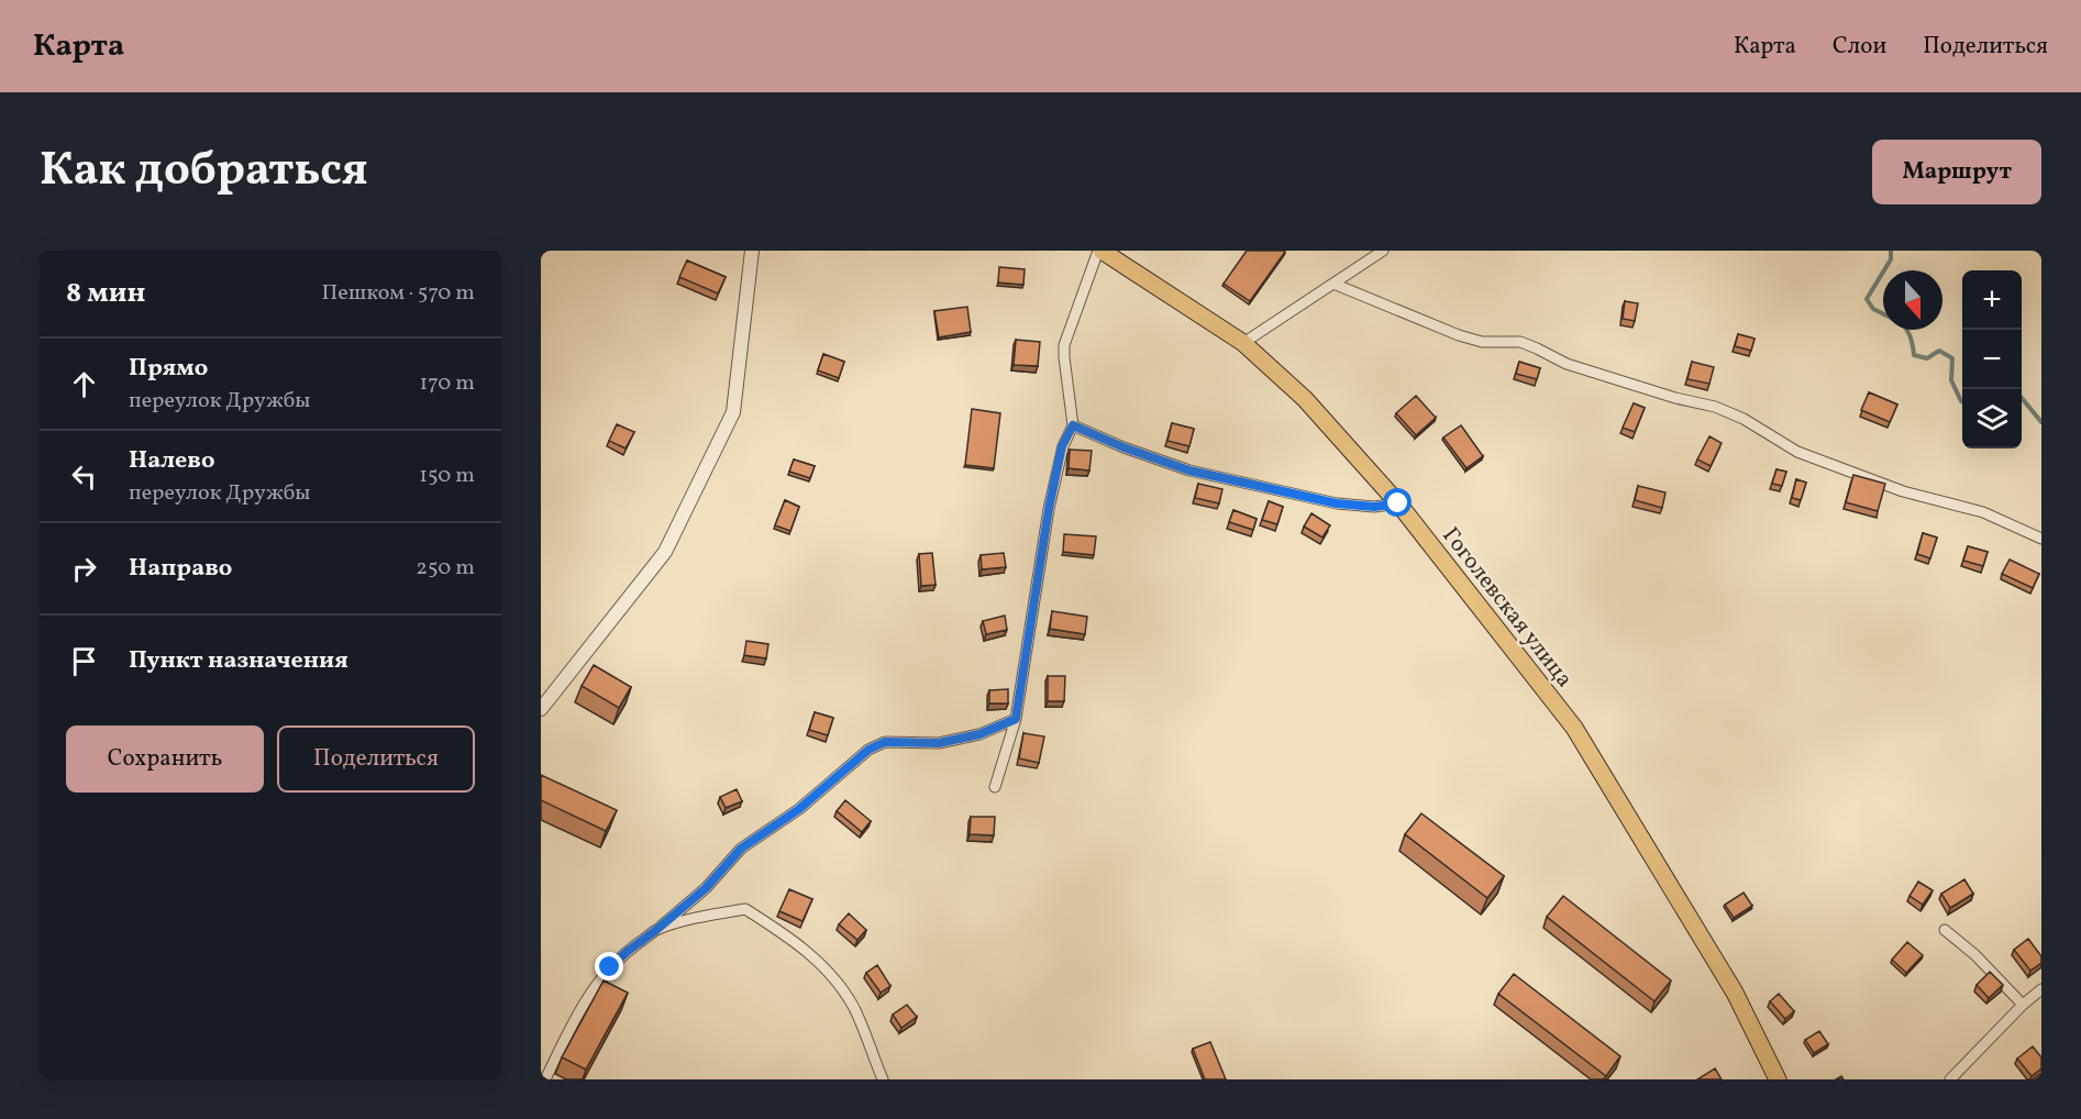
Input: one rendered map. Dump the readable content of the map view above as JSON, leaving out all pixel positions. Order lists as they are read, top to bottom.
{
  "streets": {
    "main road": ["Гоголевская улица"]
  },
  "north": "bottom",
  "page": {
    "header": "Карта",
    "nav": ["Карта", "Слои", "Поделиться"],
    "title": "Как добраться",
    "buttons": [
      "Маршрут",
      ["Сохранить", "Поделиться"]
    ],
    "heading": ["8 мин", "Пешком · 570 m"],
    "map_buttons": ["+", "−"],
    "list": [
      ["Прямо", "переулок Дружбы", "170 m"],
      ["Налево", "переулок Дружбы", "150 m"],
      ["Направо", "250 m"],
      "Пункт назначения"
    ]
  }
}
